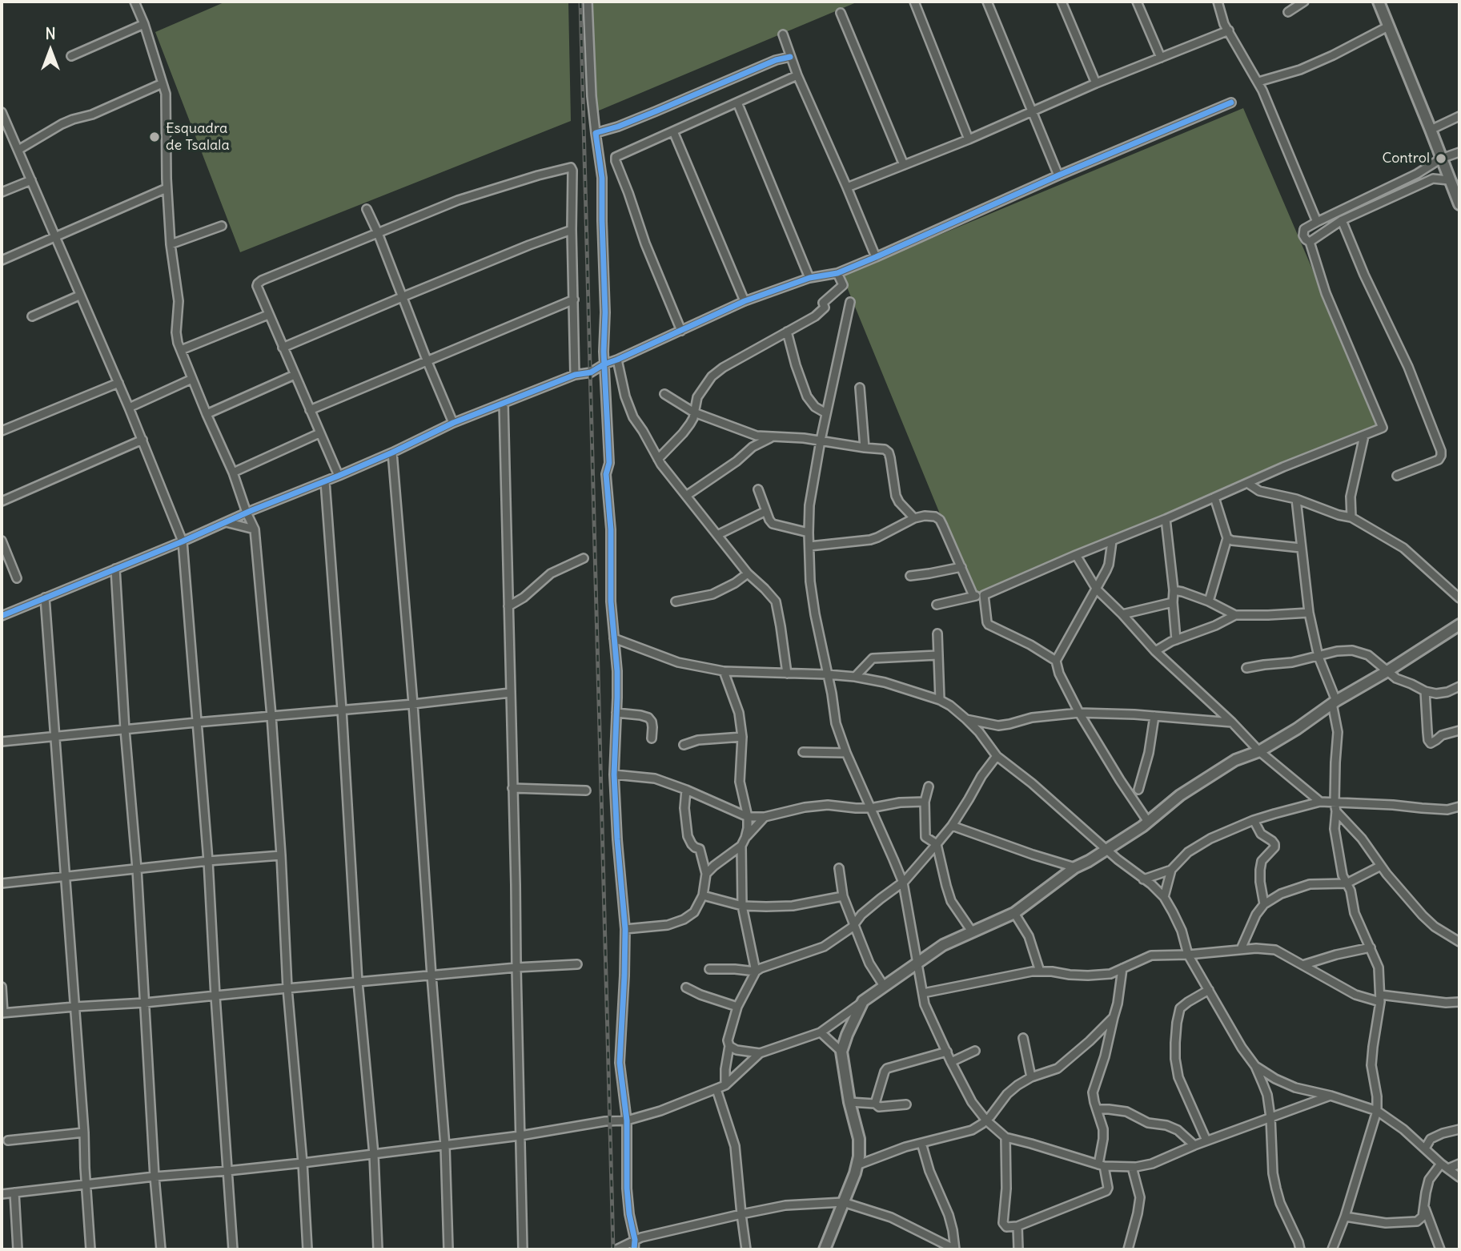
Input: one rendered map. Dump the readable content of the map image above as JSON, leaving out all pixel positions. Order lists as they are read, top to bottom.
{
  "places": ["Esquadra de Tsalala", "Control"],
  "north": "top"
}
